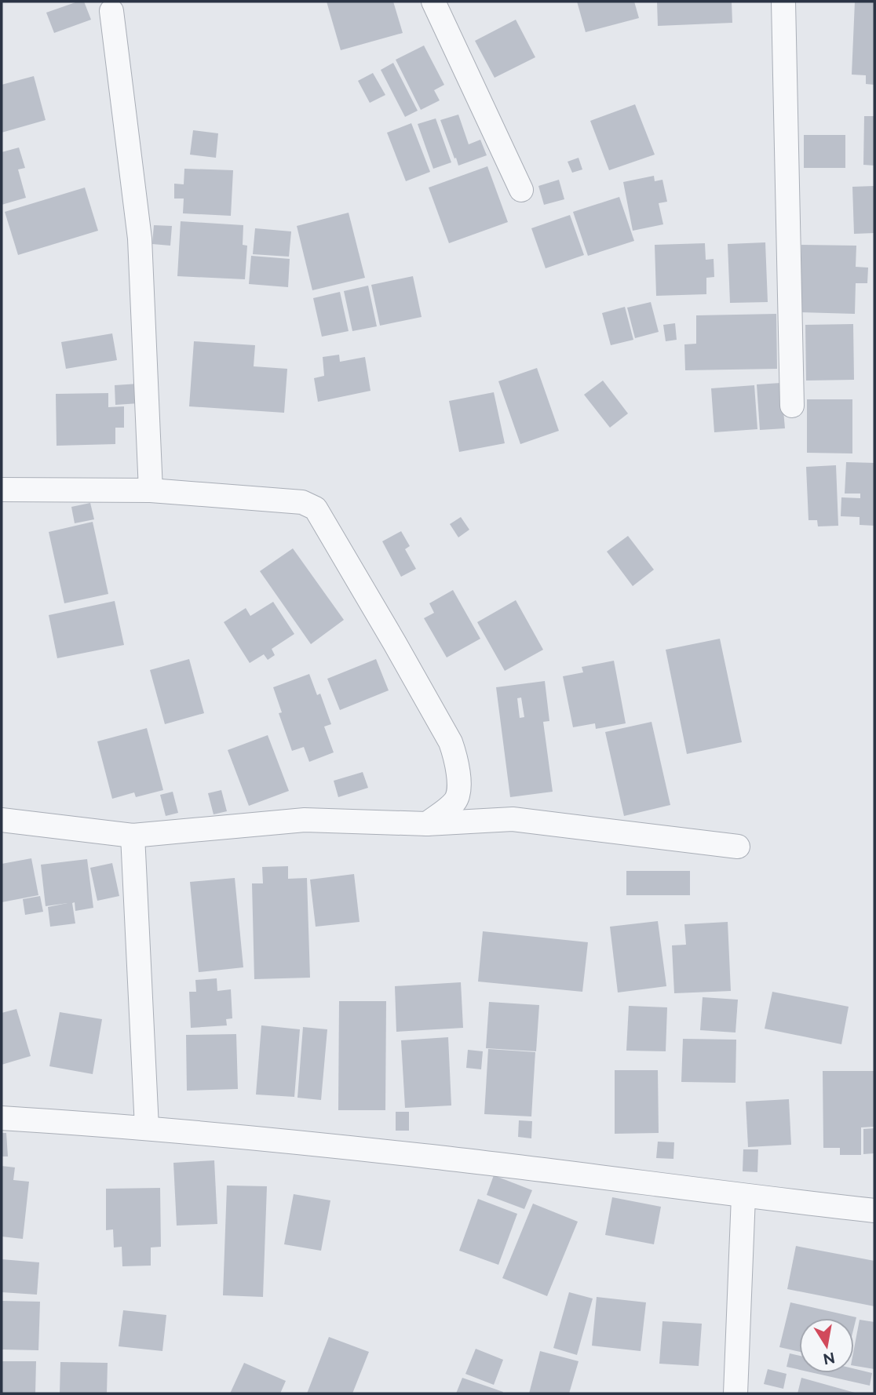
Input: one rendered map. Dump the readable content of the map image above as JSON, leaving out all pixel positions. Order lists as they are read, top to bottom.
{
  "north": "bottom"
}
